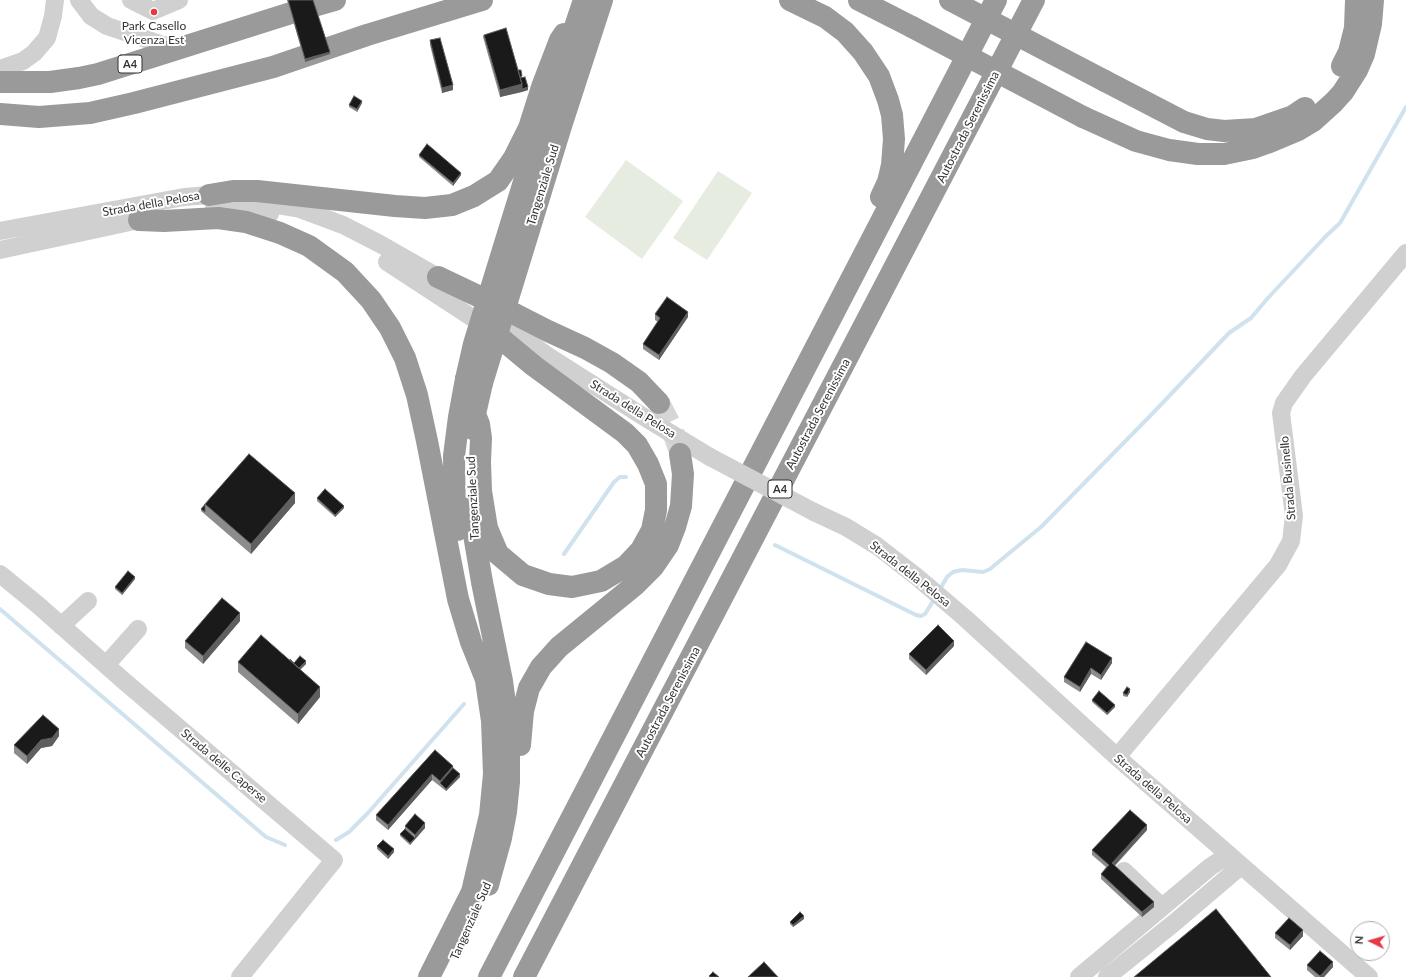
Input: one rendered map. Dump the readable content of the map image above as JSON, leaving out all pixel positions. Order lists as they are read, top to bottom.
{
  "streets": {
    "highway": ["A4", "Autostrada Serenissima", "Tangenziale Sud"],
    "street": ["Strada della Pelosa", "Strada Businello", "Strada delle Caperse"]
  },
  "crossings": [
    ["Strada della Pelosa", "Strada Businello"]
  ],
  "places": ["Park Casello Vicenza Est"],
  "north": "left"
}
